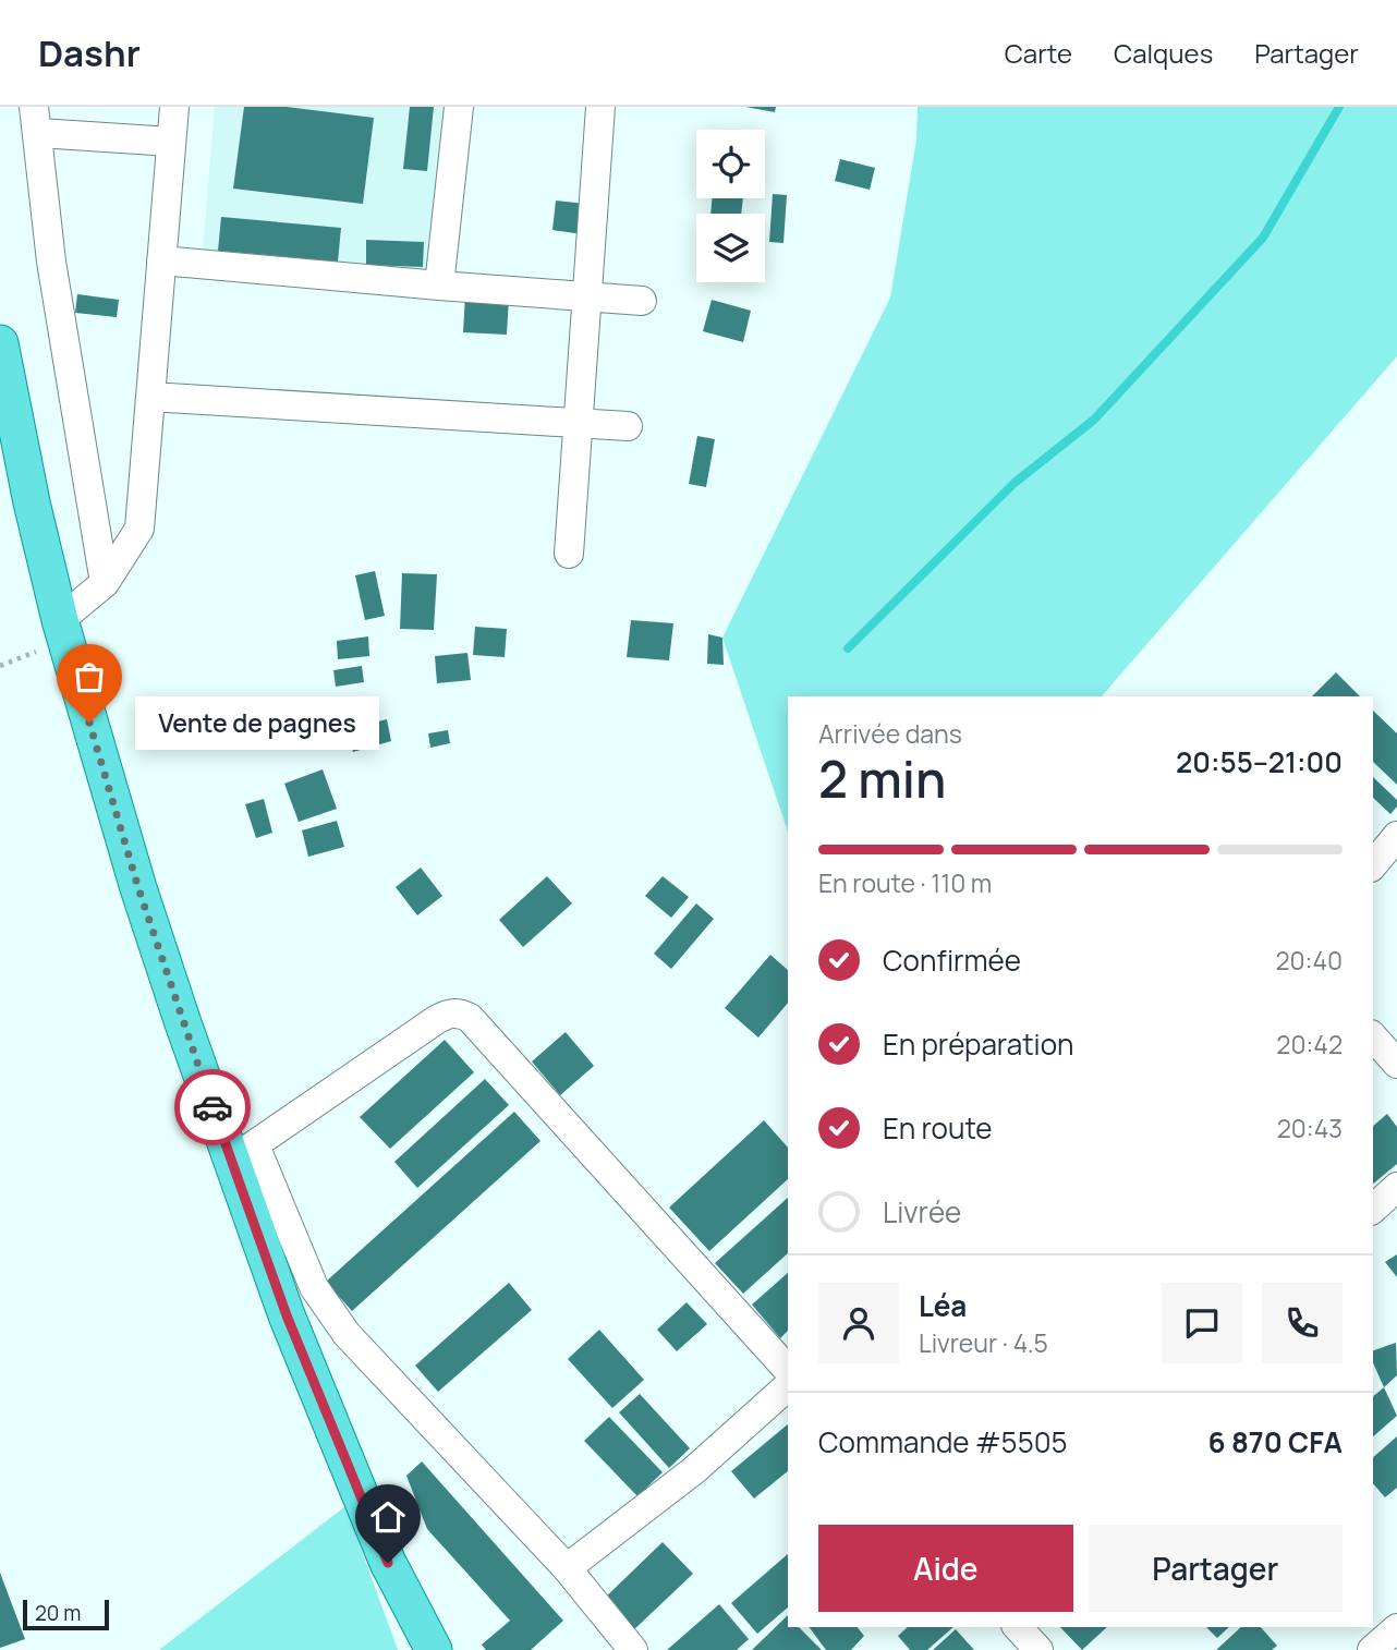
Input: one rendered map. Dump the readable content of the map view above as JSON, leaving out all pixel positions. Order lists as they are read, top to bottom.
{
  "places": ["Vente de pagnes"],
  "scale_bar": "20 m",
  "page": {
    "header": "Dashr",
    "nav": ["Carte", "Calques", "Partager"],
    "bubble": "Vente de pagnes",
    "heading": ["2 min", "Arrivée dans", "20:55–21:00"],
    "panel": [
      "Léa",
      "Livreur · 4.5",
      "Commande #5505",
      "6 870 CFA"
    ],
    "bar": "En route · 110 m",
    "list": [
      ["Confirmée", "20:40"],
      ["En préparation", "20:42"],
      ["En route", "20:43"],
      "Livrée"
    ],
    "buttons": ["Aide", "Partager"],
    "scale": "20 m"
  }
}
